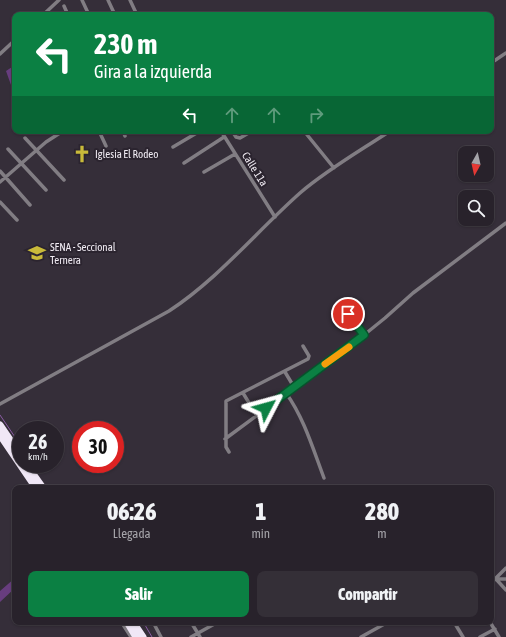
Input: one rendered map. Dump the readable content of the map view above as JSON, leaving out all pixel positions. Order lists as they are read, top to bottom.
{
  "streets": {
    "street": ["Calle 11a"]
  },
  "places": {
    "church": ["Iglesia El Rodeo"],
    "school or university": ["SENA - Seccional Ternera"]
  },
  "north": "bottom",
  "page": {
    "turn": ["230 m", "Gira a la izquierda"],
    "speed": "26 km/h",
    "limit": "30",
    "eta": [
      "06:26",
      "Llegada",
      "1",
      "min",
      "280",
      "m"
    ],
    "buttons": ["Salir", "Compartir"]
  }
}
